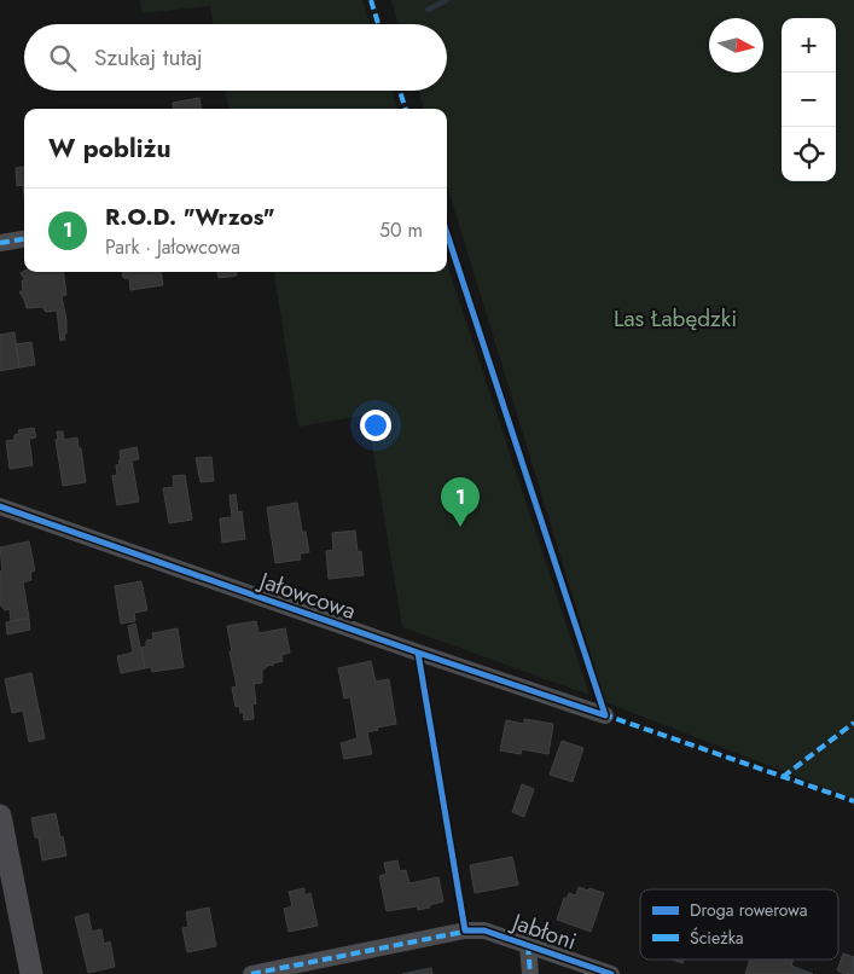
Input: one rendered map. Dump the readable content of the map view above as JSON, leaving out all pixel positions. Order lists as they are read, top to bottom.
{
  "streets": {
    "street": ["Jałowcowa", "Jabłoni"]
  },
  "parks": ["Las Łabędzki"],
  "legend": ["Droga rowerowa", "Ścieżka"],
  "north": "right",
  "page": {
    "map_buttons": ["+", "−"],
    "search": "Szukaj tutaj",
    "heading": "W pobliżu",
    "list": [
      {
        "mark": "1",
        "name": "R.O.D. \"Wrzos\"",
        "note": "Park · Jałowcowa",
        "value": "50 m"
      }
    ],
    "pins": "1"
  }
}
